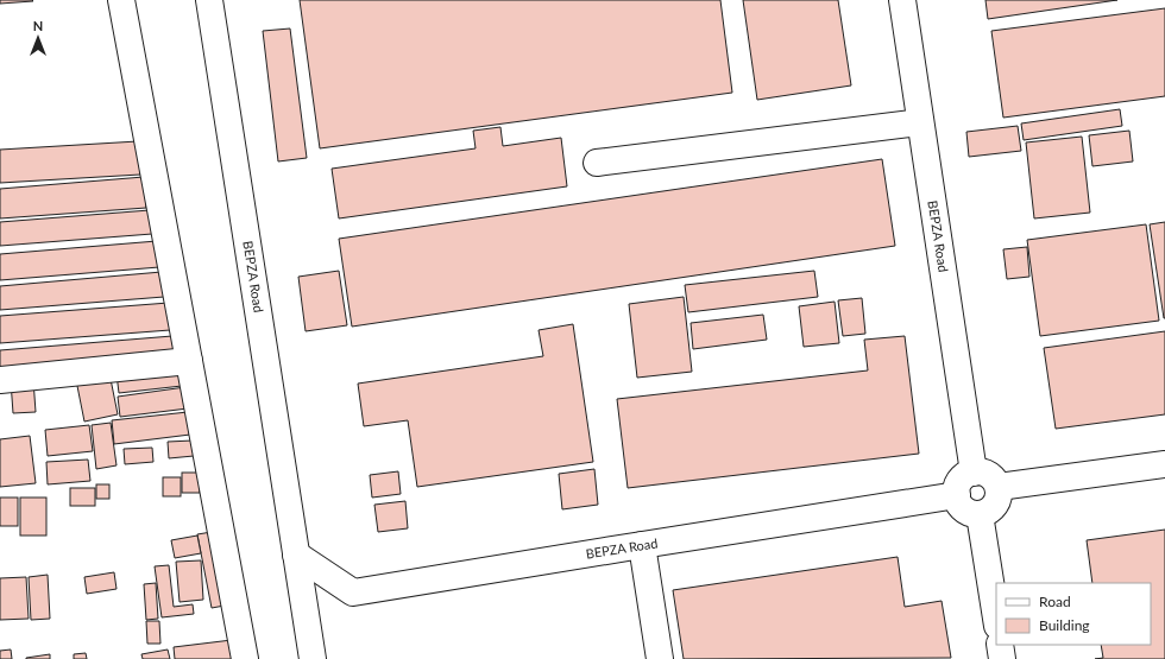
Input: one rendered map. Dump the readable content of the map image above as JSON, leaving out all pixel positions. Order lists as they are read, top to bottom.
{
  "streets": {
    "street": ["BEPZA Road"]
  },
  "legend": ["Road", "Building"],
  "north": "top"
}
